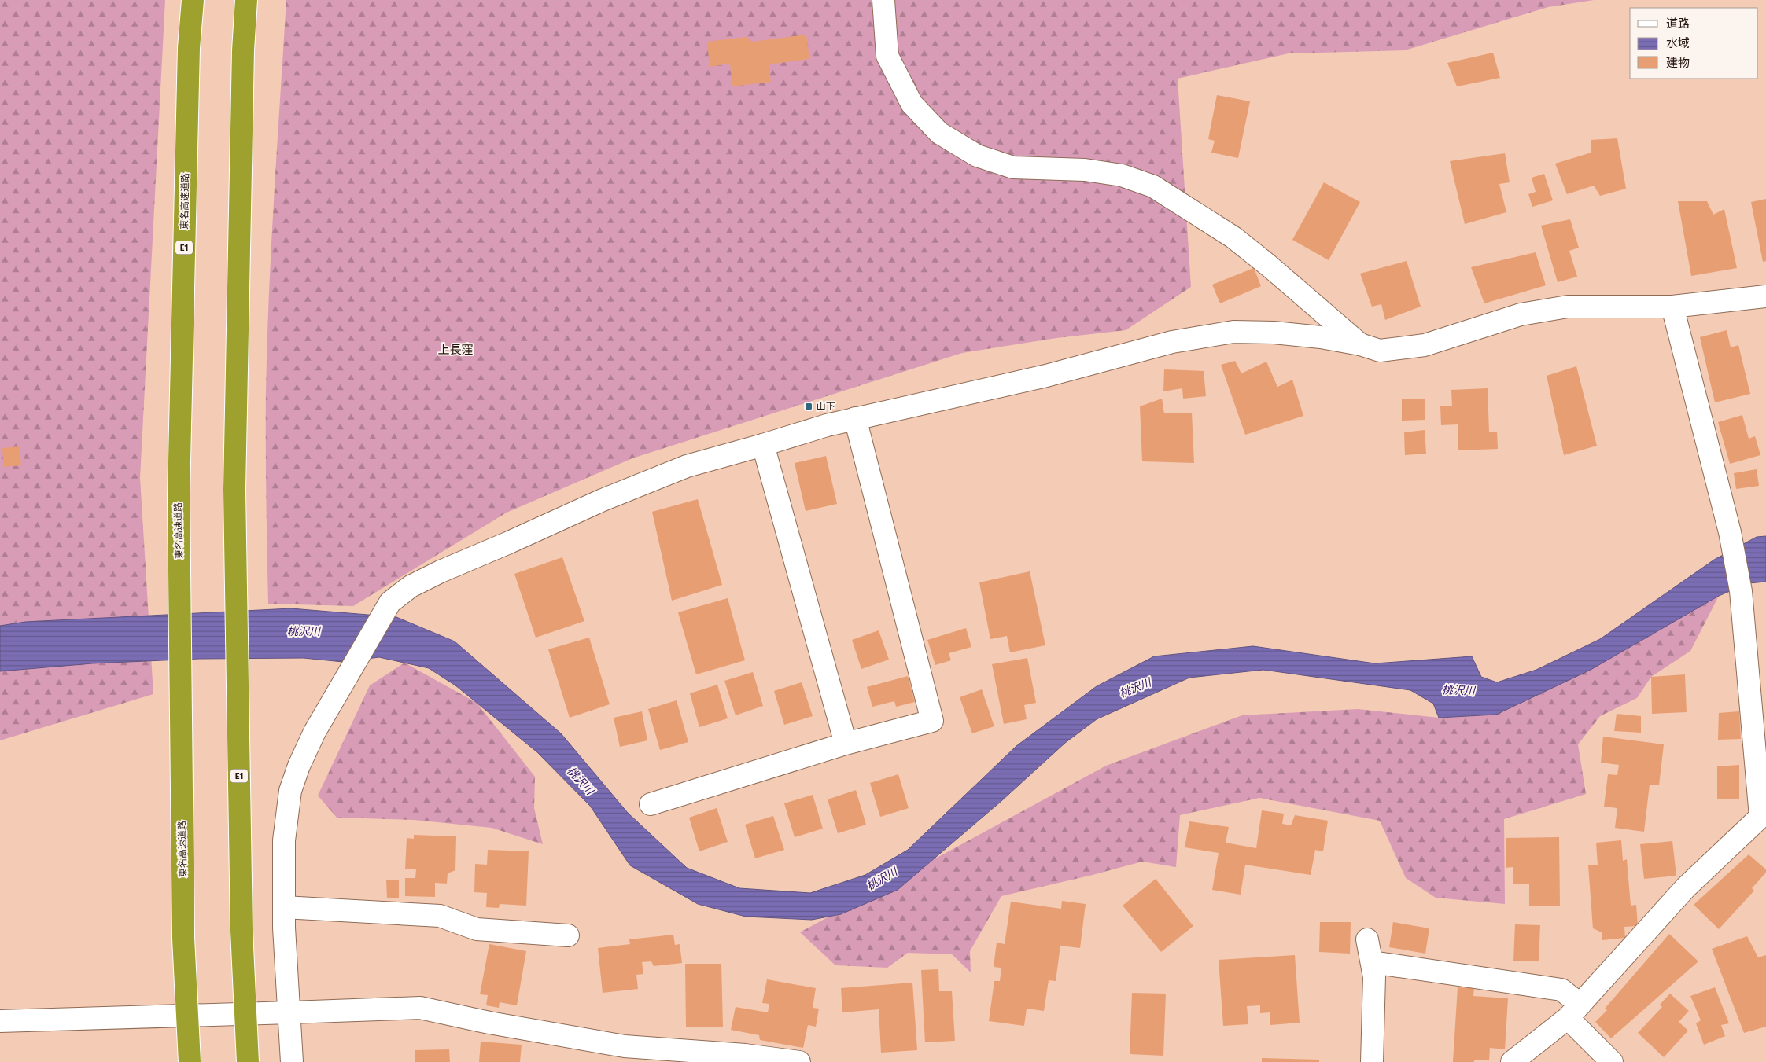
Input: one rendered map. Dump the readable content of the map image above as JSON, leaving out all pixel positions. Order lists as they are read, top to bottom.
{
  "streets": {
    "highway": ["東名高速道路", "E1"]
  },
  "districts": ["上長窪"],
  "water": ["桃沢川"],
  "places": {
    "transit": ["山下"]
  },
  "legend": ["道路", "水域", "建物"]
}
